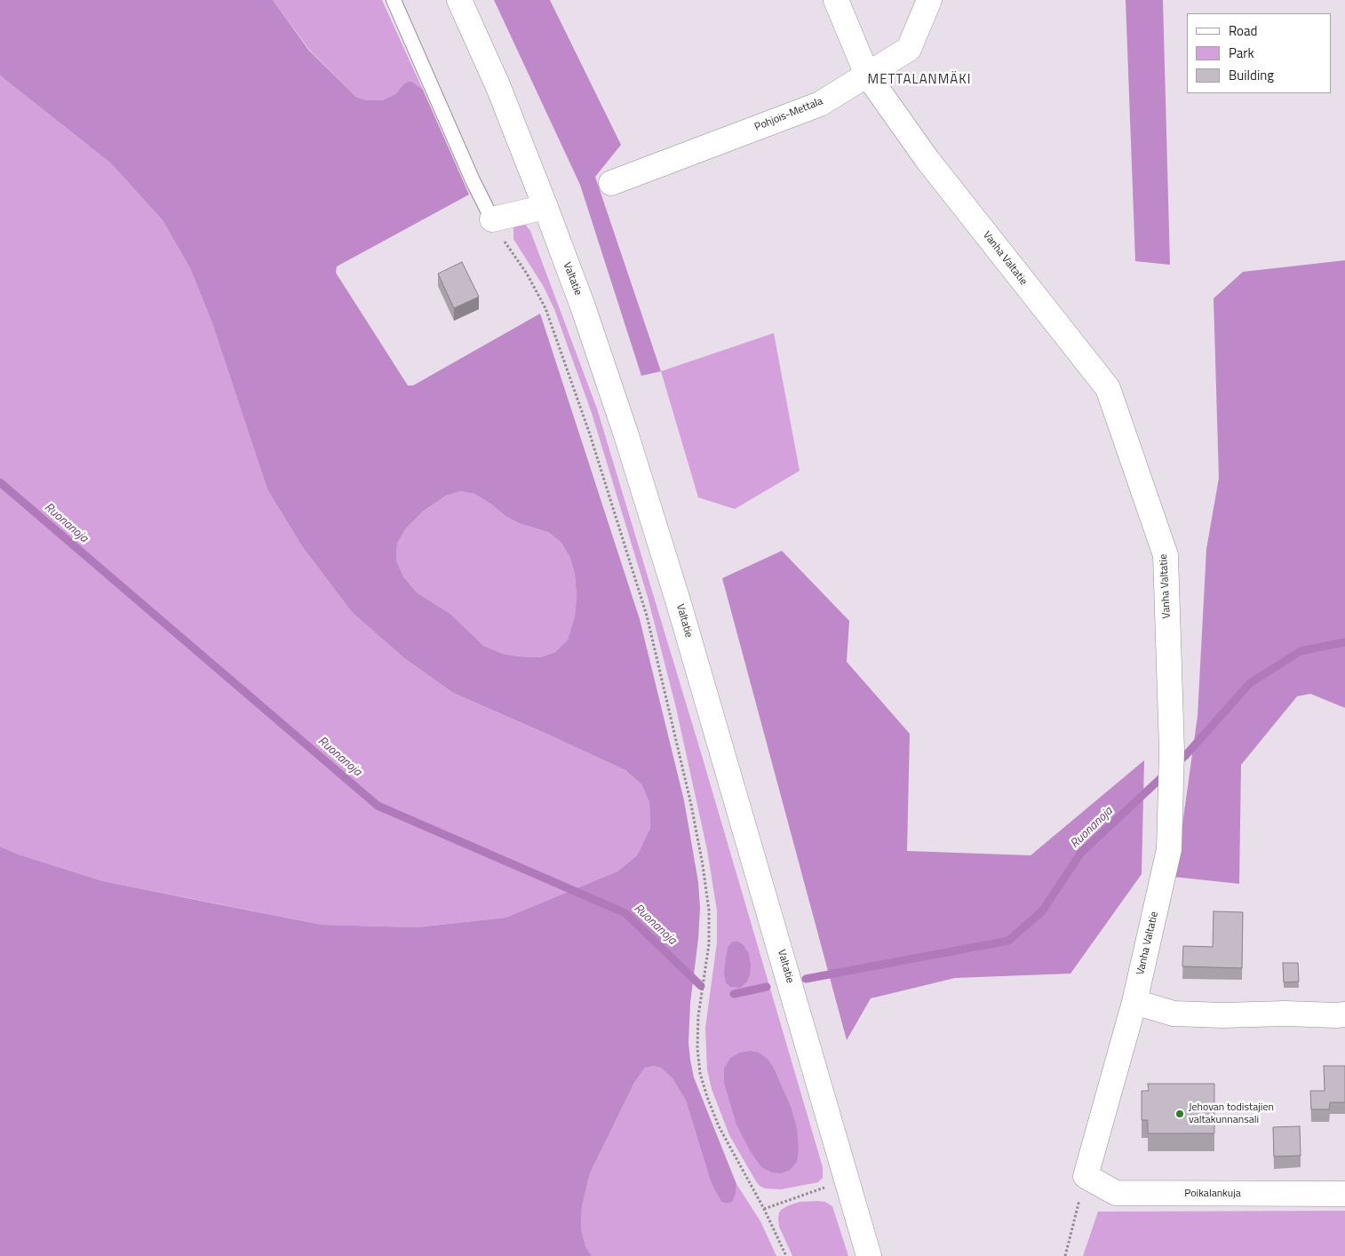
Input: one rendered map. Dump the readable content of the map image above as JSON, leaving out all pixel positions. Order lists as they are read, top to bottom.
{
  "streets": {
    "main road": [
      "Pohjois-Mettala",
      "Vanha Valtatie",
      "Valtatie",
      "Poikalankuja"
    ]
  },
  "crossings": [
    ["Pohjois-Mettala", "Vanha Valtatie"],
    ["Vanha Valtatie", "Poikalankuja"]
  ],
  "districts": ["METTALANMÄKI"],
  "water": ["Ruonanoja"],
  "places": ["Jehovan todistajien valtakunnansali"],
  "legend": ["Road", "Park", "Building"]
}
